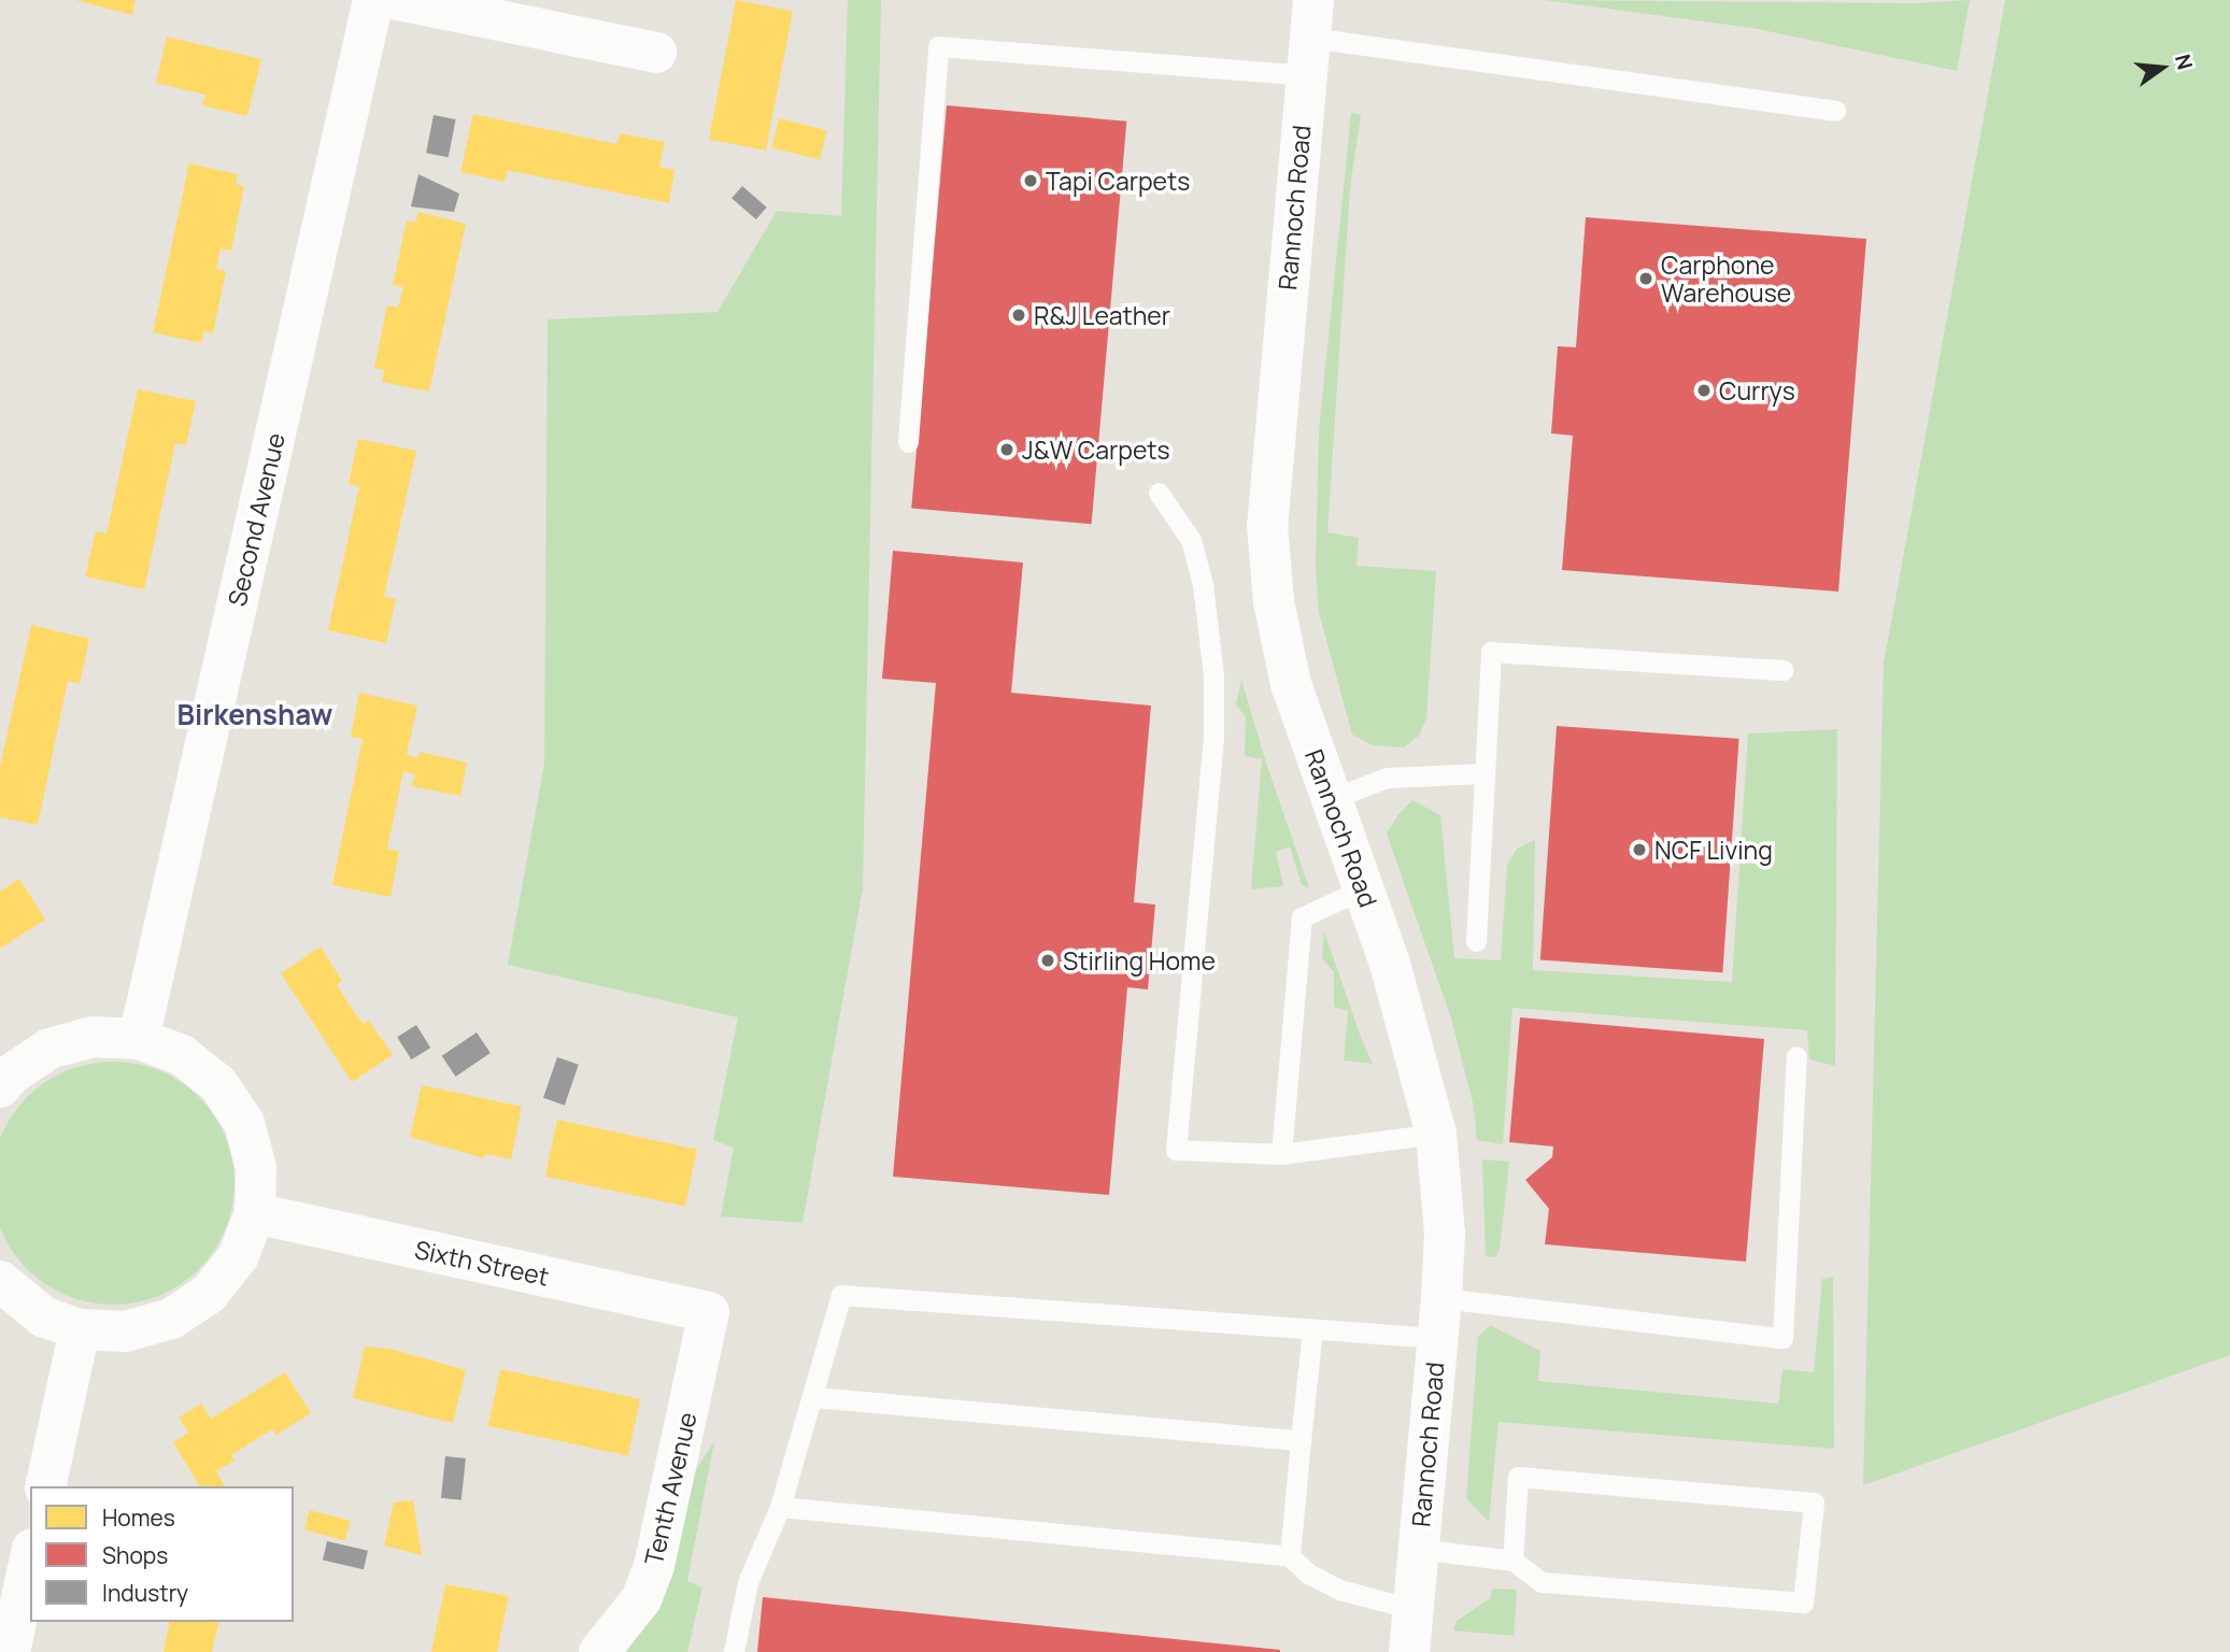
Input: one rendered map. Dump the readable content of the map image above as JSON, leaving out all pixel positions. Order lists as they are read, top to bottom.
{
  "streets": {
    "street": [
      "Rannoch Road",
      "Second Avenue",
      "Sixth Street",
      "Tenth Avenue"
    ]
  },
  "crossings": [
    ["Sixth Street", "Tenth Avenue"]
  ],
  "districts": ["Birkenshaw"],
  "places": [
    "Tapi Carpets",
    "Carphone Warehouse",
    "R&J Leather",
    "Currys",
    "J&W Carpets",
    "NCF Living",
    "Stirling Home"
  ],
  "legend": ["Homes", "Shops", "Industry"],
  "north": "right"
}
